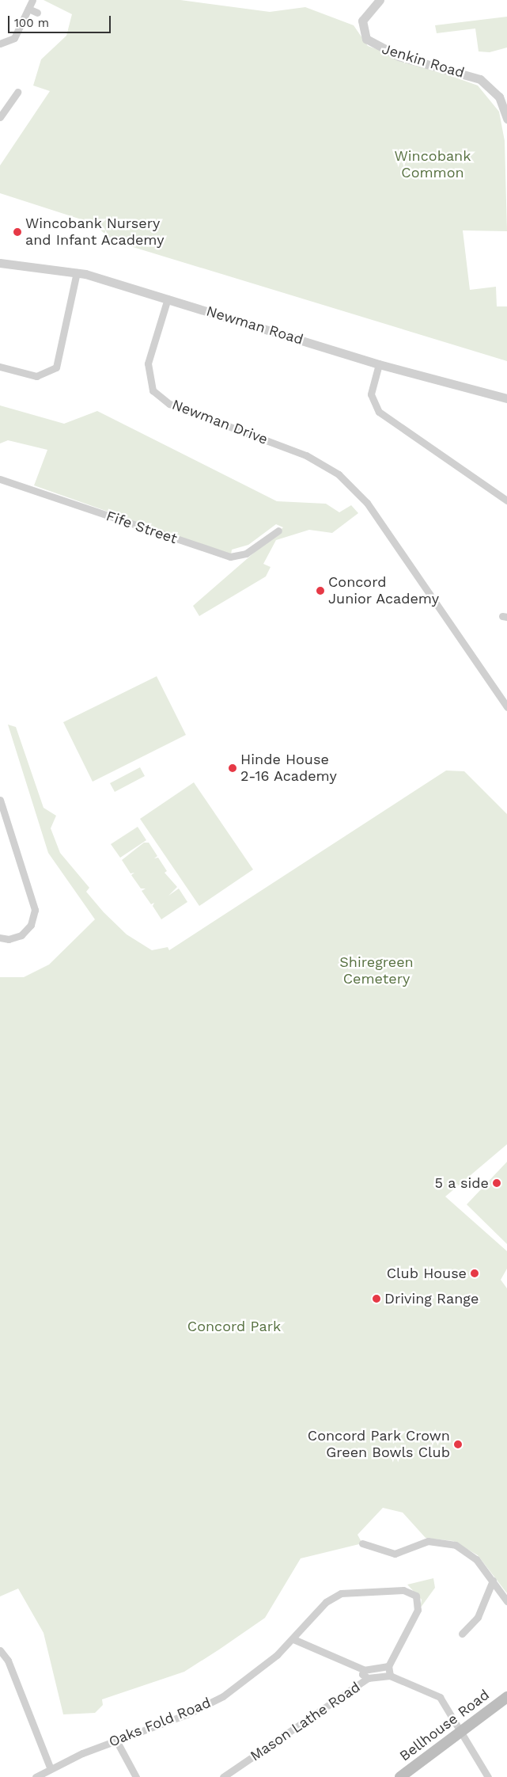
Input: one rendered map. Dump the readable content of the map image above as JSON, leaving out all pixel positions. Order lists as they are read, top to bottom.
{
  "streets": {
    "main road": ["Bellhouse Road"],
    "street": [
      "Jenkin Road",
      "Newman Road",
      "Newman Drive",
      "Fife Street",
      "Mason Lathe Road",
      "Oaks Fold Road"
    ]
  },
  "crossings": [
    ["Newman Road", "Newman Drive"]
  ],
  "parks": ["Wincobank Common", "Shiregreen Cemetery", "Concord Park"],
  "places": [
    "Wincobank Nursery and Infant Academy",
    "Concord Junior Academy",
    "Hinde House 2-16 Academy",
    "5 a side",
    "Club House",
    "Driving Range",
    "Concord Park Crown Green Bowls Club"
  ],
  "scale_bar": "100 m"
}
